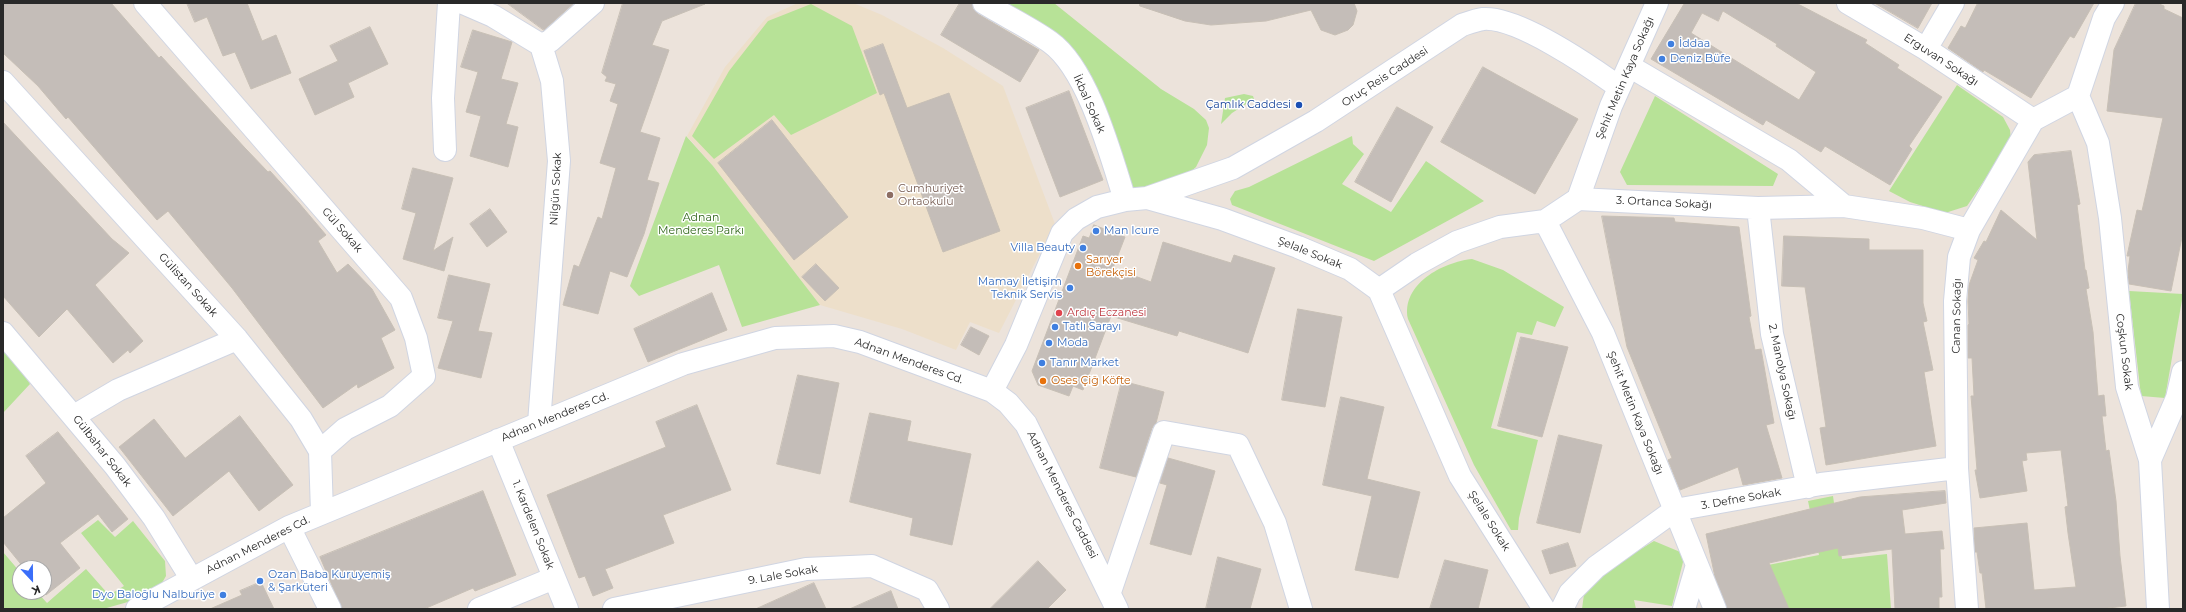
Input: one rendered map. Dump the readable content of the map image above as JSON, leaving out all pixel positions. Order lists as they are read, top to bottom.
{
  "streets": {
    "street": [
      "Erguvan Sokağı",
      "Oruç Reis Caddesi",
      "Şehit Metin Kaya Sokağı",
      "İkbal Sokak",
      "Nilgün Sokak",
      "3. Ortanca Sokağı",
      "Gül Sokak",
      "Şelale Sokak",
      "Gülistan Sokak",
      "Canan Sokağı",
      "Coşkun Sokak",
      "Adnan Menderes Cd.",
      "2. Manolya Sokağı",
      "Gülbahar Sokak",
      "Adnan Menderes Caddesi",
      "3. Defne Sokak",
      "1. Kardelen Sokak",
      "9. Lale Sokak"
    ]
  },
  "crossings": [
    ["Erguvan Sokağı", "Canan Sokağı"],
    ["Oruç Reis Caddesi", "Şehit Metin Kaya Sokağı"],
    ["Oruç Reis Caddesi", "İkbal Sokak"],
    ["Oruç Reis Caddesi", "Şelale Sokak"],
    ["Şehit Metin Kaya Sokağı", "3. Ortanca Sokağı"],
    ["Şehit Metin Kaya Sokağı", "3. Defne Sokak"],
    ["İkbal Sokak", "Şelale Sokak"],
    ["Nilgün Sokak", "Adnan Menderes Cd."],
    ["3. Ortanca Sokağı", "Canan Sokağı"],
    ["3. Ortanca Sokağı", "2. Manolya Sokağı"],
    ["Gül Sokak", "Gülistan Sokak"],
    ["Şelale Sokak", "Adnan Menderes Cd."],
    ["Şelale Sokak", "Adnan Menderes Caddesi"],
    ["Gülistan Sokak", "Adnan Menderes Cd."],
    ["Canan Sokağı", "3. Defne Sokak"],
    ["Adnan Menderes Cd.", "Gülbahar Sokak"],
    ["Adnan Menderes Cd.", "Adnan Menderes Caddesi"],
    ["Adnan Menderes Cd.", "1. Kardelen Sokak"],
    ["2. Manolya Sokağı", "3. Defne Sokak"]
  ],
  "parks": ["Adnan Menderes Parkı"],
  "places": [
    "İddaa",
    "Deniz Büfe",
    "Çamlık Caddesi",
    "Cumhuriyet Ortaokulu",
    "Man Icure",
    "Villa Beauty",
    "Sarıyer Börekçisi",
    "Mamay İletişim Teknik Servis",
    "Ardıç Eczanesi",
    "Tatlı Sarayı",
    "Moda",
    "Tanır Market",
    "Oses Çiğ Köfte",
    "Ozan Baba Kuruyemiş & Şarküteri",
    "Dyo Baloğlu Nalburiye"
  ],
  "north": "bottom"
}
